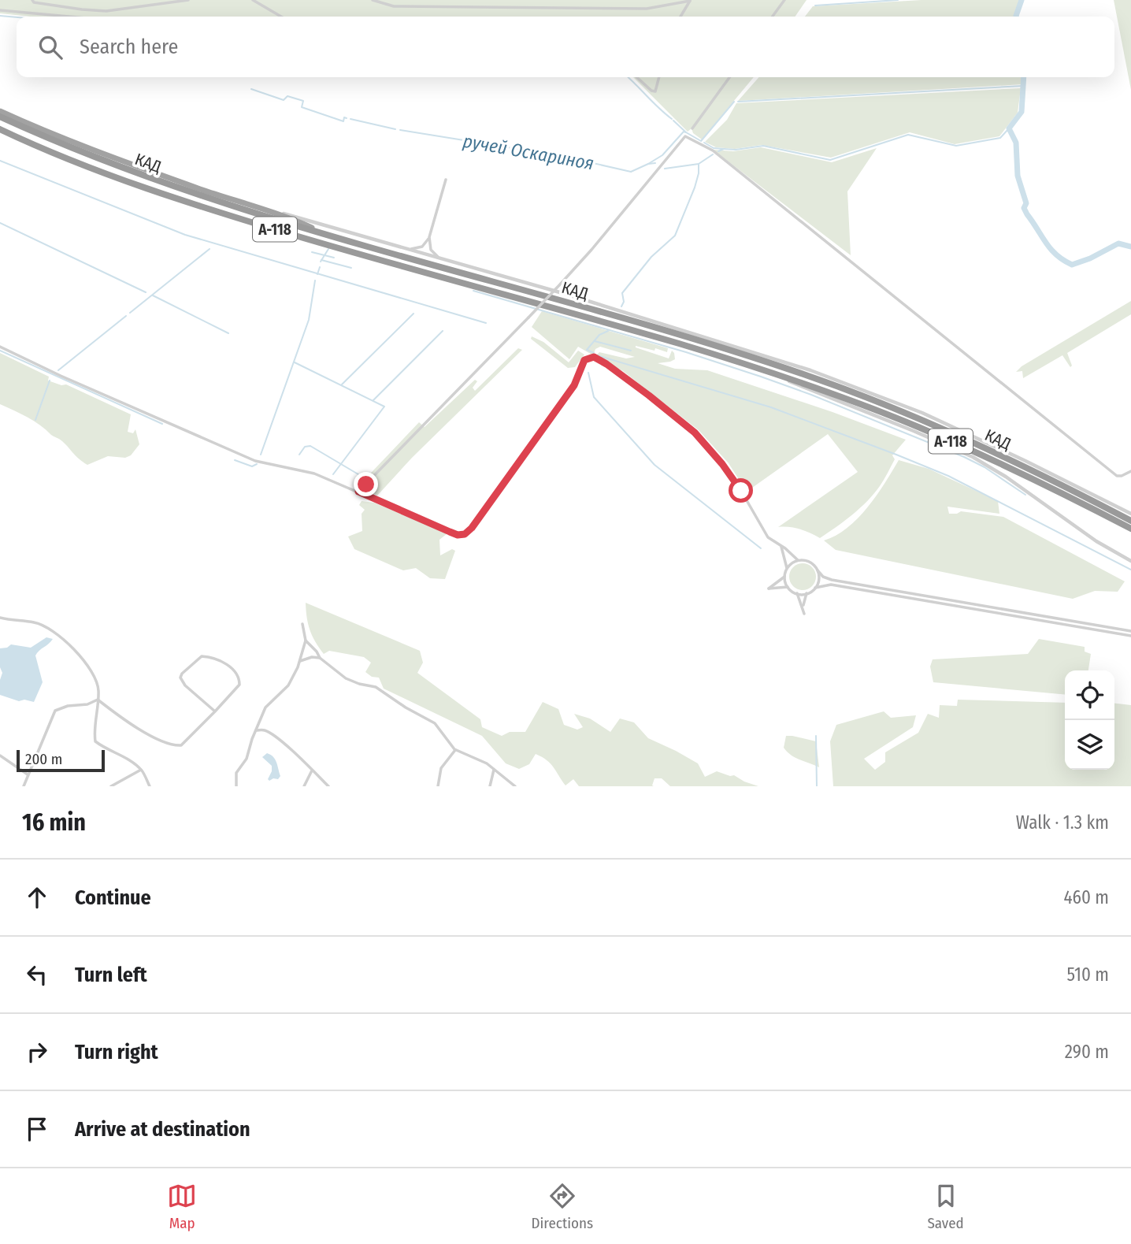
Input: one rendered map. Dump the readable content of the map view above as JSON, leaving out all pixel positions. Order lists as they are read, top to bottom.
{
  "streets": {
    "highway": ["КАД", "А-118"]
  },
  "water": ["ручей Оскариноя"],
  "scale_bar": "200 m",
  "page": {
    "search": "Search here",
    "scale": "200 m",
    "heading": ["16 min", "Walk · 1.3 km"],
    "list": [
      ["Continue", "460 m"],
      ["Turn left", "510 m"],
      ["Turn right", "290 m"],
      "Arrive at destination"
    ],
    "nav": ["Map", "Directions", "Saved"]
  }
}
